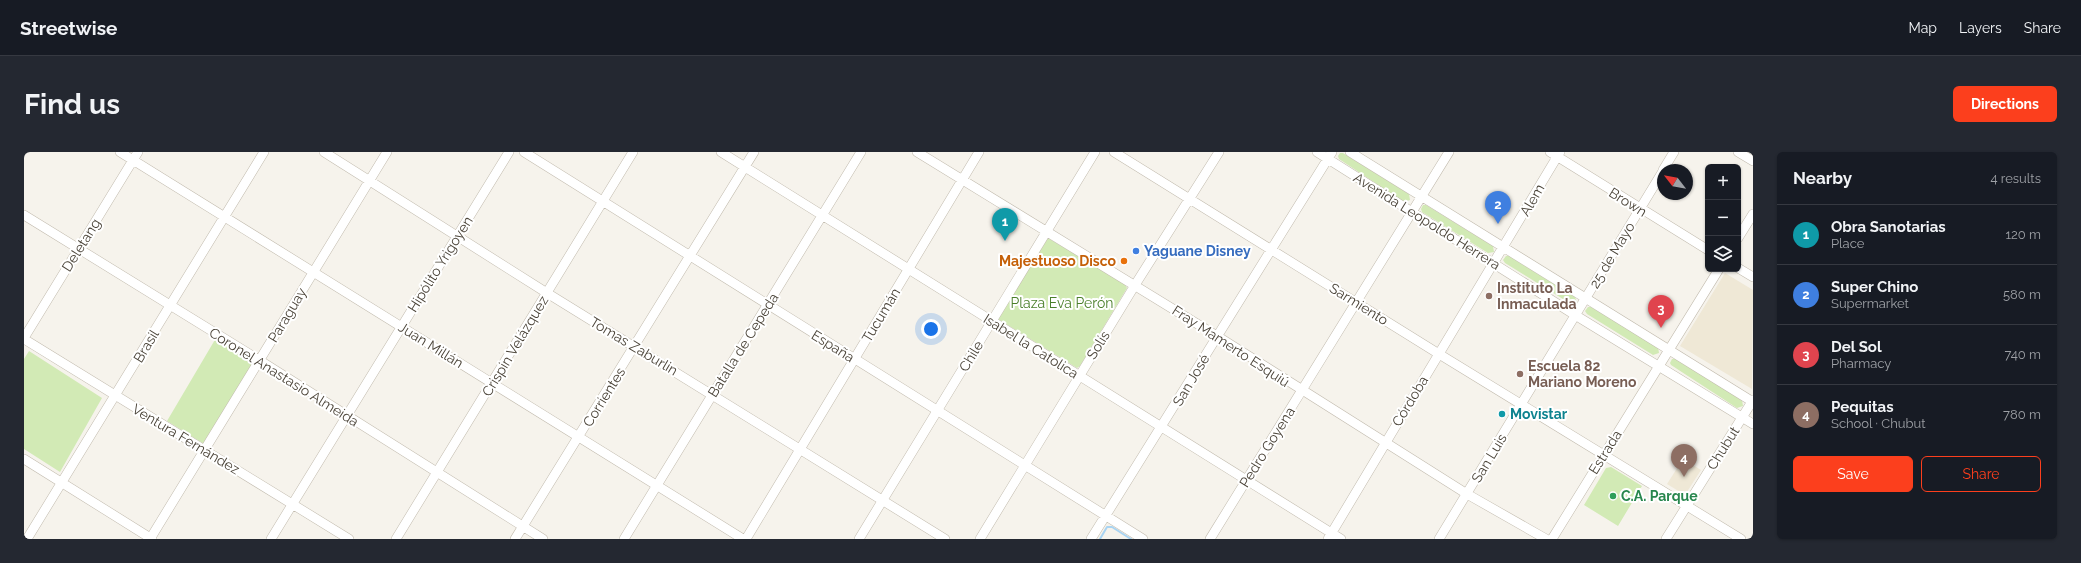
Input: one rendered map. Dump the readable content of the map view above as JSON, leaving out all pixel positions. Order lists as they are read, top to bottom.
{
  "streets": {
    "street": [
      "Alem",
      "Brown",
      "Avenida Leopoldo Herrera",
      "Deletang",
      "25 de Mayo",
      "Hipólito Yrigoyen",
      "Sarmiento",
      "Paraguay",
      "Tucumán",
      "Juan Millán",
      "Batalla de Cepeda",
      "Solís",
      "Brasil",
      "Crispin Velázquez",
      "Tomas Zaburlin",
      "España",
      "Isabel la Catolica",
      "Fray Mamerto Esquiú",
      "Chile",
      "Coronel Anastasio Almeida",
      "San José",
      "Corrientes",
      "Córdoba",
      "Ventura Fernández",
      "Pedro Goyena",
      "Chubut",
      "Estrada",
      "San Luis"
    ]
  },
  "crossings": [
    ["Alem", "Brown"],
    ["Alem", "Avenida Leopoldo Herrera"],
    ["Alem", "Córdoba"],
    ["Brown", "25 de Mayo"],
    ["Avenida Leopoldo Herrera", "25 de Mayo"],
    ["Avenida Leopoldo Herrera", "San José"],
    ["Avenida Leopoldo Herrera", "Córdoba"],
    ["Avenida Leopoldo Herrera", "Pedro Goyena"],
    ["Avenida Leopoldo Herrera", "Chubut"],
    ["Avenida Leopoldo Herrera", "Estrada"],
    ["Avenida Leopoldo Herrera", "San Luis"],
    ["Deletang", "Juan Millán"],
    ["Deletang", "Coronel Anastasio Almeida"],
    ["Deletang", "Ventura Fernández"],
    ["25 de Mayo", "San Luis"],
    ["Hipólito Yrigoyen", "Juan Millán"],
    ["Hipólito Yrigoyen", "Tomas Zaburlin"],
    ["Hipólito Yrigoyen", "Coronel Anastasio Almeida"],
    ["Hipólito Yrigoyen", "Ventura Fernández"],
    ["Sarmiento", "Solís"],
    ["Sarmiento", "San José"],
    ["Sarmiento", "Córdoba"],
    ["Sarmiento", "Pedro Goyena"],
    ["Sarmiento", "Chubut"],
    ["Sarmiento", "Estrada"],
    ["Sarmiento", "San Luis"],
    ["Paraguay", "Juan Millán"],
    ["Paraguay", "Tomas Zaburlin"],
    ["Paraguay", "Coronel Anastasio Almeida"],
    ["Paraguay", "Ventura Fernández"],
    ["Tucumán", "Juan Millán"],
    ["Tucumán", "Tomas Zaburlin"],
    ["Tucumán", "España"],
    ["Tucumán", "Isabel la Catolica"],
    ["Tucumán", "Fray Mamerto Esquiú"],
    ["Juan Millán", "Batalla de Cepeda"],
    ["Juan Millán", "Brasil"],
    ["Juan Millán", "Crispin Velázquez"],
    ["Juan Millán", "Corrientes"],
    ["Batalla de Cepeda", "Tomas Zaburlin"],
    ["Batalla de Cepeda", "España"],
    ["Batalla de Cepeda", "Isabel la Catolica"],
    ["Solís", "España"],
    ["Solís", "Isabel la Catolica"],
    ["Solís", "Fray Mamerto Esquiú"],
    ["Brasil", "Coronel Anastasio Almeida"],
    ["Brasil", "Ventura Fernández"],
    ["Crispin Velázquez", "Tomas Zaburlin"],
    ["Crispin Velázquez", "España"],
    ["Crispin Velázquez", "Coronel Anastasio Almeida"],
    ["Tomas Zaburlin", "Chile"],
    ["Tomas Zaburlin", "Corrientes"],
    ["España", "Chile"],
    ["España", "San José"],
    ["España", "Corrientes"],
    ["Isabel la Catolica", "Chile"],
    ["Isabel la Catolica", "San José"],
    ["Isabel la Catolica", "Corrientes"],
    ["Isabel la Catolica", "Córdoba"],
    ["Isabel la Catolica", "Pedro Goyena"],
    ["Fray Mamerto Esquiú", "Chile"],
    ["Fray Mamerto Esquiú", "San José"],
    ["Fray Mamerto Esquiú", "Córdoba"],
    ["Fray Mamerto Esquiú", "Pedro Goyena"],
    ["Fray Mamerto Esquiú", "San Luis"],
    ["Coronel Anastasio Almeida", "Corrientes"]
  ],
  "parks": ["Plaza Eva Perón"],
  "places": [
    "Yaguane Disney",
    "Majestuoso Disco",
    "Instituto La Inmaculada",
    "Escuela 82 Mariano Moreno",
    "Movistar",
    "C.A. Parque"
  ],
  "north": "top left",
  "page": {
    "header": "Streetwise",
    "nav": ["Map", "Layers", "Share"],
    "buttons": [
      "Directions",
      ["Save", "Share"]
    ],
    "title": "Find us",
    "heading": ["Nearby", "4 results"],
    "map_buttons": ["+", "−"],
    "pins": [
      "2",
      "1",
      "3",
      "4"
    ],
    "list": [
      {
        "mark": "1",
        "name": "Obra Sanotarias",
        "note": "Place",
        "value": "120 m"
      },
      {
        "mark": "2",
        "name": "Super Chino",
        "note": "Supermarket",
        "value": "580 m"
      },
      {
        "mark": "3",
        "name": "Del Sol",
        "note": "Pharmacy",
        "value": "740 m"
      },
      {
        "mark": "4",
        "name": "Pequitas",
        "note": "School · Chubut",
        "value": "780 m"
      }
    ]
  }
}
